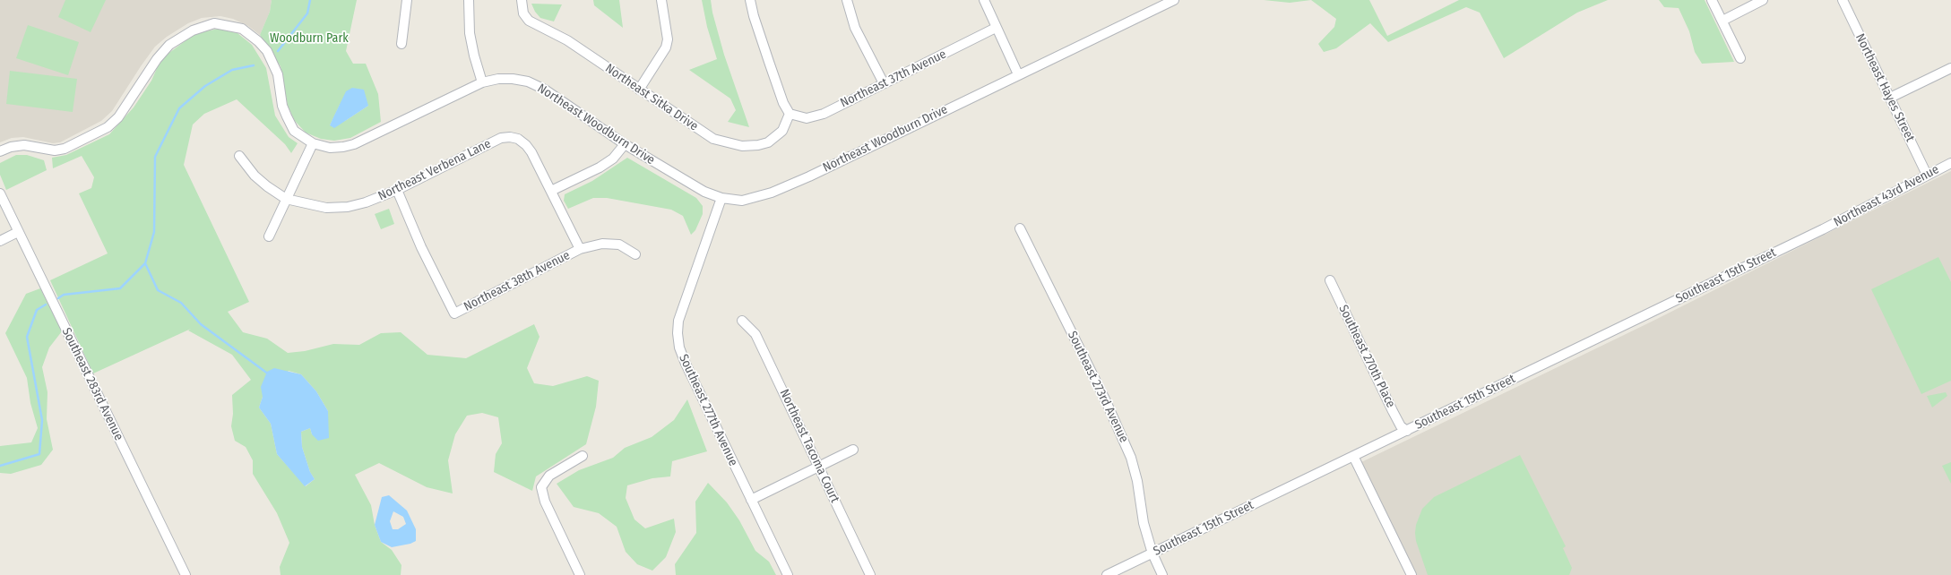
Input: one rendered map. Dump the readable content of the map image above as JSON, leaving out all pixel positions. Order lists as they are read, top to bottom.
{
  "streets": {
    "street": [
      "Northeast 37th Avenue",
      "Northeast Hayes Street",
      "Northeast Sitka Drive",
      "Northeast Woodburn Drive",
      "Northeast Verbena Lane",
      "Northeast 43rd Avenue",
      "Southeast 15th Street",
      "Northeast 38th Avenue",
      "Southeast 270th Place",
      "Southeast 283rd Avenue",
      "Southeast 273rd Avenue",
      "Southeast 277th Avenue",
      "Northeast Tacoma Court"
    ]
  },
  "crossings": [
    ["Northeast 37th Avenue", "Northeast Sitka Drive"],
    ["Northeast Hayes Street", "Northeast 43rd Avenue"],
    ["Northeast Woodburn Drive", "Southeast 277th Avenue"],
    ["Northeast Verbena Lane", "Northeast 38th Avenue"],
    ["Northeast 43rd Avenue", "Southeast 15th Street"],
    ["Southeast 15th Street", "Southeast 270th Place"],
    ["Southeast 15th Street", "Southeast 273rd Avenue"]
  ],
  "parks": ["Woodburn Park"]
}
